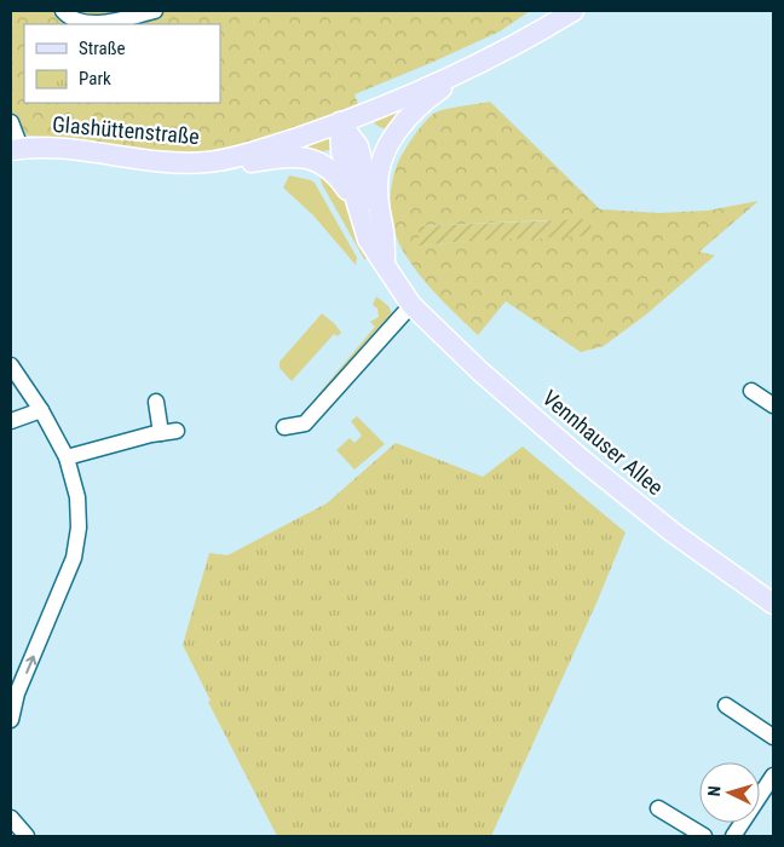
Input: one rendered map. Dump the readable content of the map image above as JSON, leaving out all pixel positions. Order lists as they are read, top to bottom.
{
  "streets": {
    "main road": ["Glashüttenstraße", "Vennhauser Allee"]
  },
  "crossings": [
    ["Glashüttenstraße", "Vennhauser Allee"]
  ],
  "legend": ["Straße", "Park"],
  "north": "left"
}
